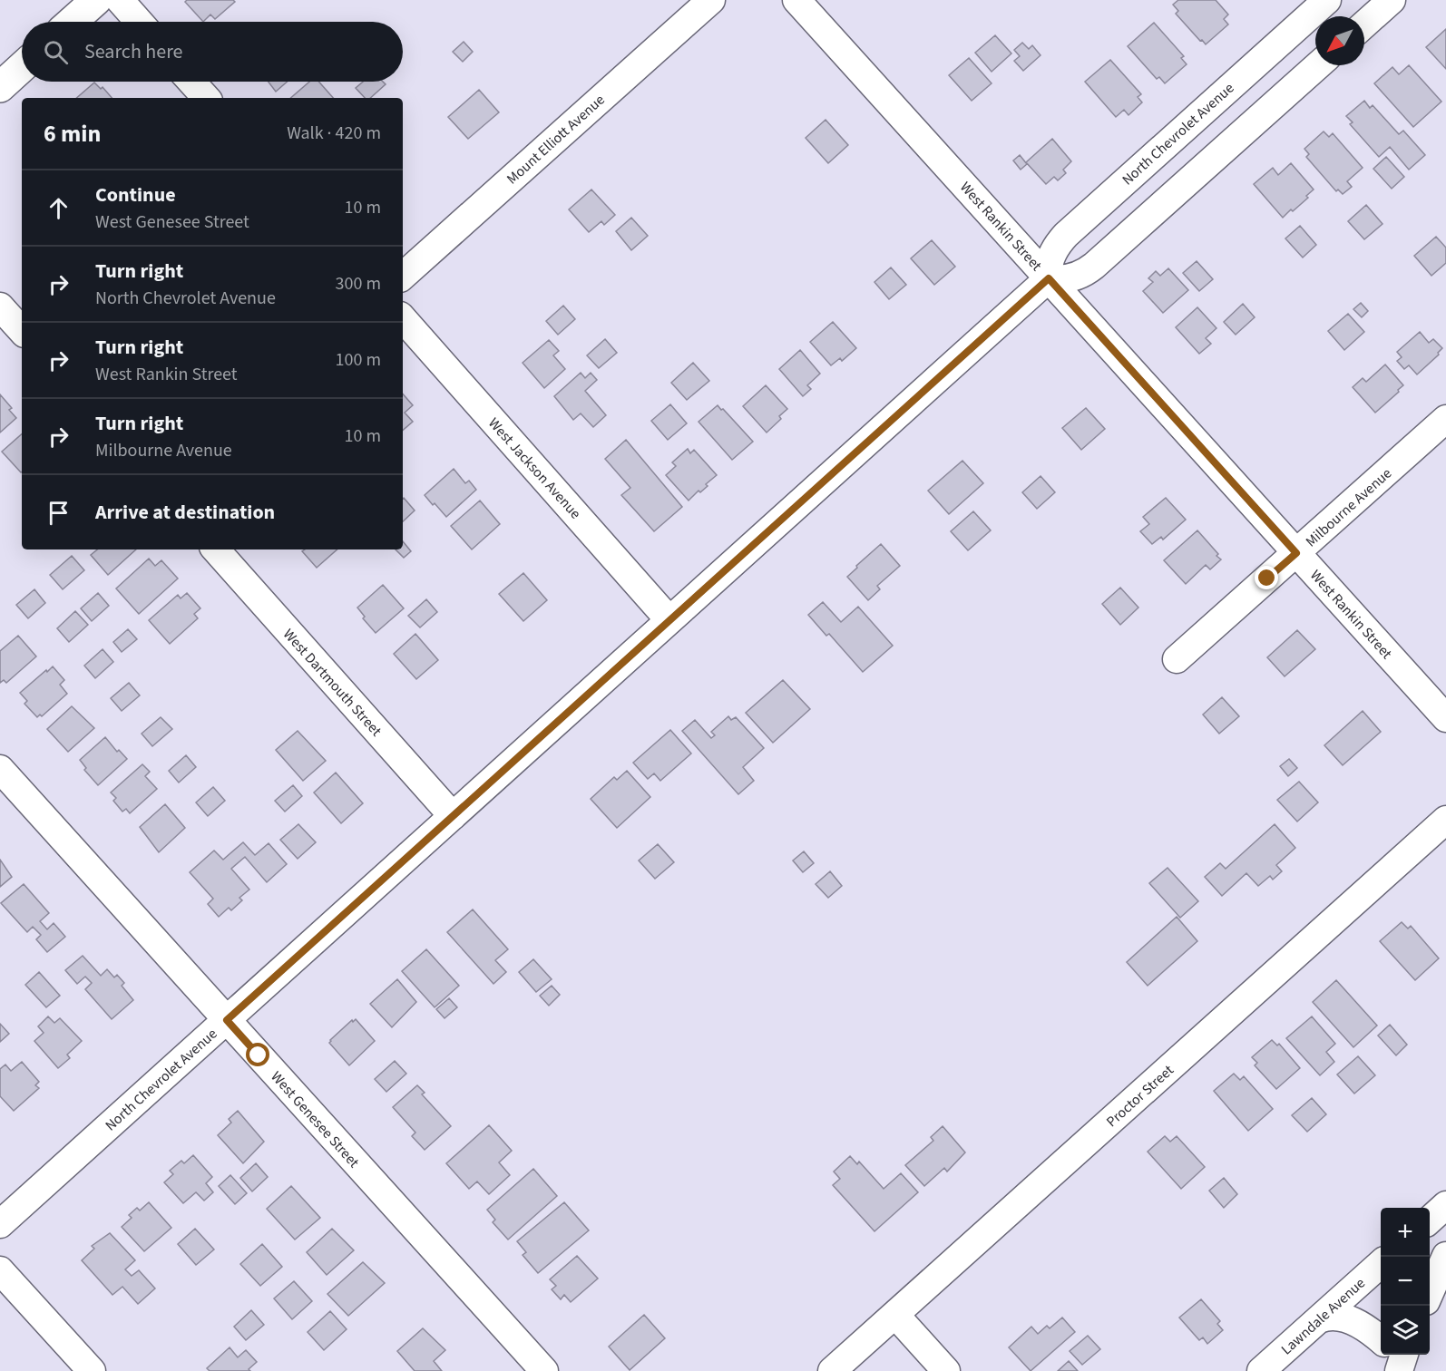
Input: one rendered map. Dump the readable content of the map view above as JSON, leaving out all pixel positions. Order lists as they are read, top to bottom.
{
  "streets": {
    "street": [
      "North Chevrolet Avenue",
      "Mount Elliott Avenue",
      "West Rankin Street",
      "West Jackson Avenue",
      "Milbourne Avenue",
      "West Dartmouth Street",
      "Proctor Street",
      "West Genesee Street",
      "Lawndale Avenue"
    ]
  },
  "crossings": [
    ["North Chevrolet Avenue", "West Rankin Street"],
    ["North Chevrolet Avenue", "West Jackson Avenue"],
    ["North Chevrolet Avenue", "West Dartmouth Street"],
    ["North Chevrolet Avenue", "West Genesee Street"],
    ["West Rankin Street", "Milbourne Avenue"]
  ],
  "north": "bottom left",
  "page": {
    "search": "Search here",
    "heading": ["6 min", "Walk · 420 m"],
    "list": [
      ["Continue", "West Genesee Street", "10 m"],
      ["Turn right", "North Chevrolet Avenue", "300 m"],
      ["Turn right", "West Rankin Street", "100 m"],
      ["Turn right", "Milbourne Avenue", "10 m"],
      "Arrive at destination"
    ],
    "map_buttons": ["+", "−"]
  }
}
